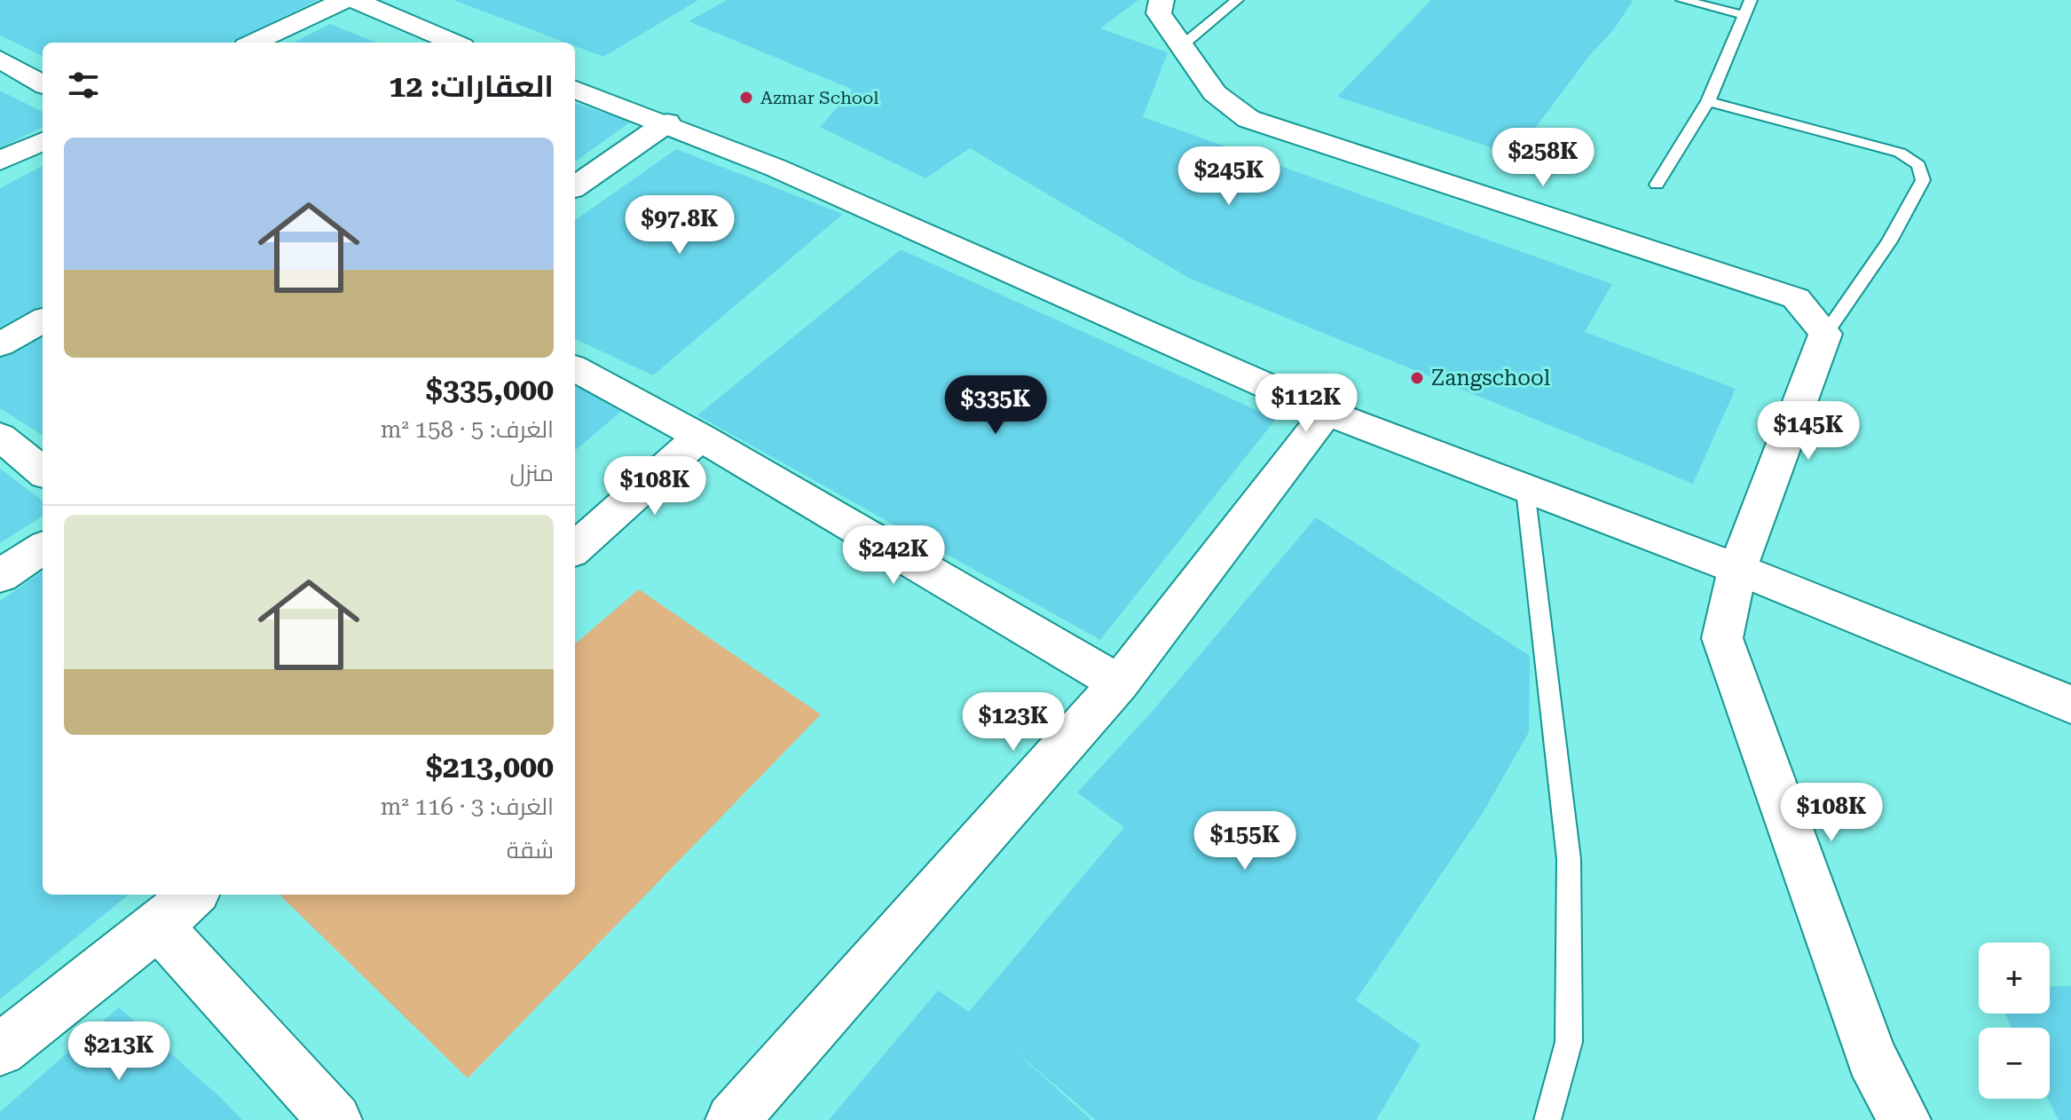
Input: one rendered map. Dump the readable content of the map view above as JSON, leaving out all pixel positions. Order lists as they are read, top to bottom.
{
  "places": ["Azmar School", "Zangschool"],
  "page": {
    "heading": "العقارات: 12",
    "price": [
      "$258K",
      "$245K",
      "$97.8K",
      "$112K",
      "$335K",
      "$145K",
      "$108K",
      "$242K",
      "$123K",
      "$108K",
      "$155K",
      "$213K"
    ],
    "list": [
      {
        "name": "$335,000",
        "note": "الغرف: 5 · 158 m² · منزل"
      },
      {
        "name": "$213,000",
        "note": "الغرف: 3 · 116 m² · شقة"
      }
    ],
    "map_buttons": ["+", "−"]
  }
}
